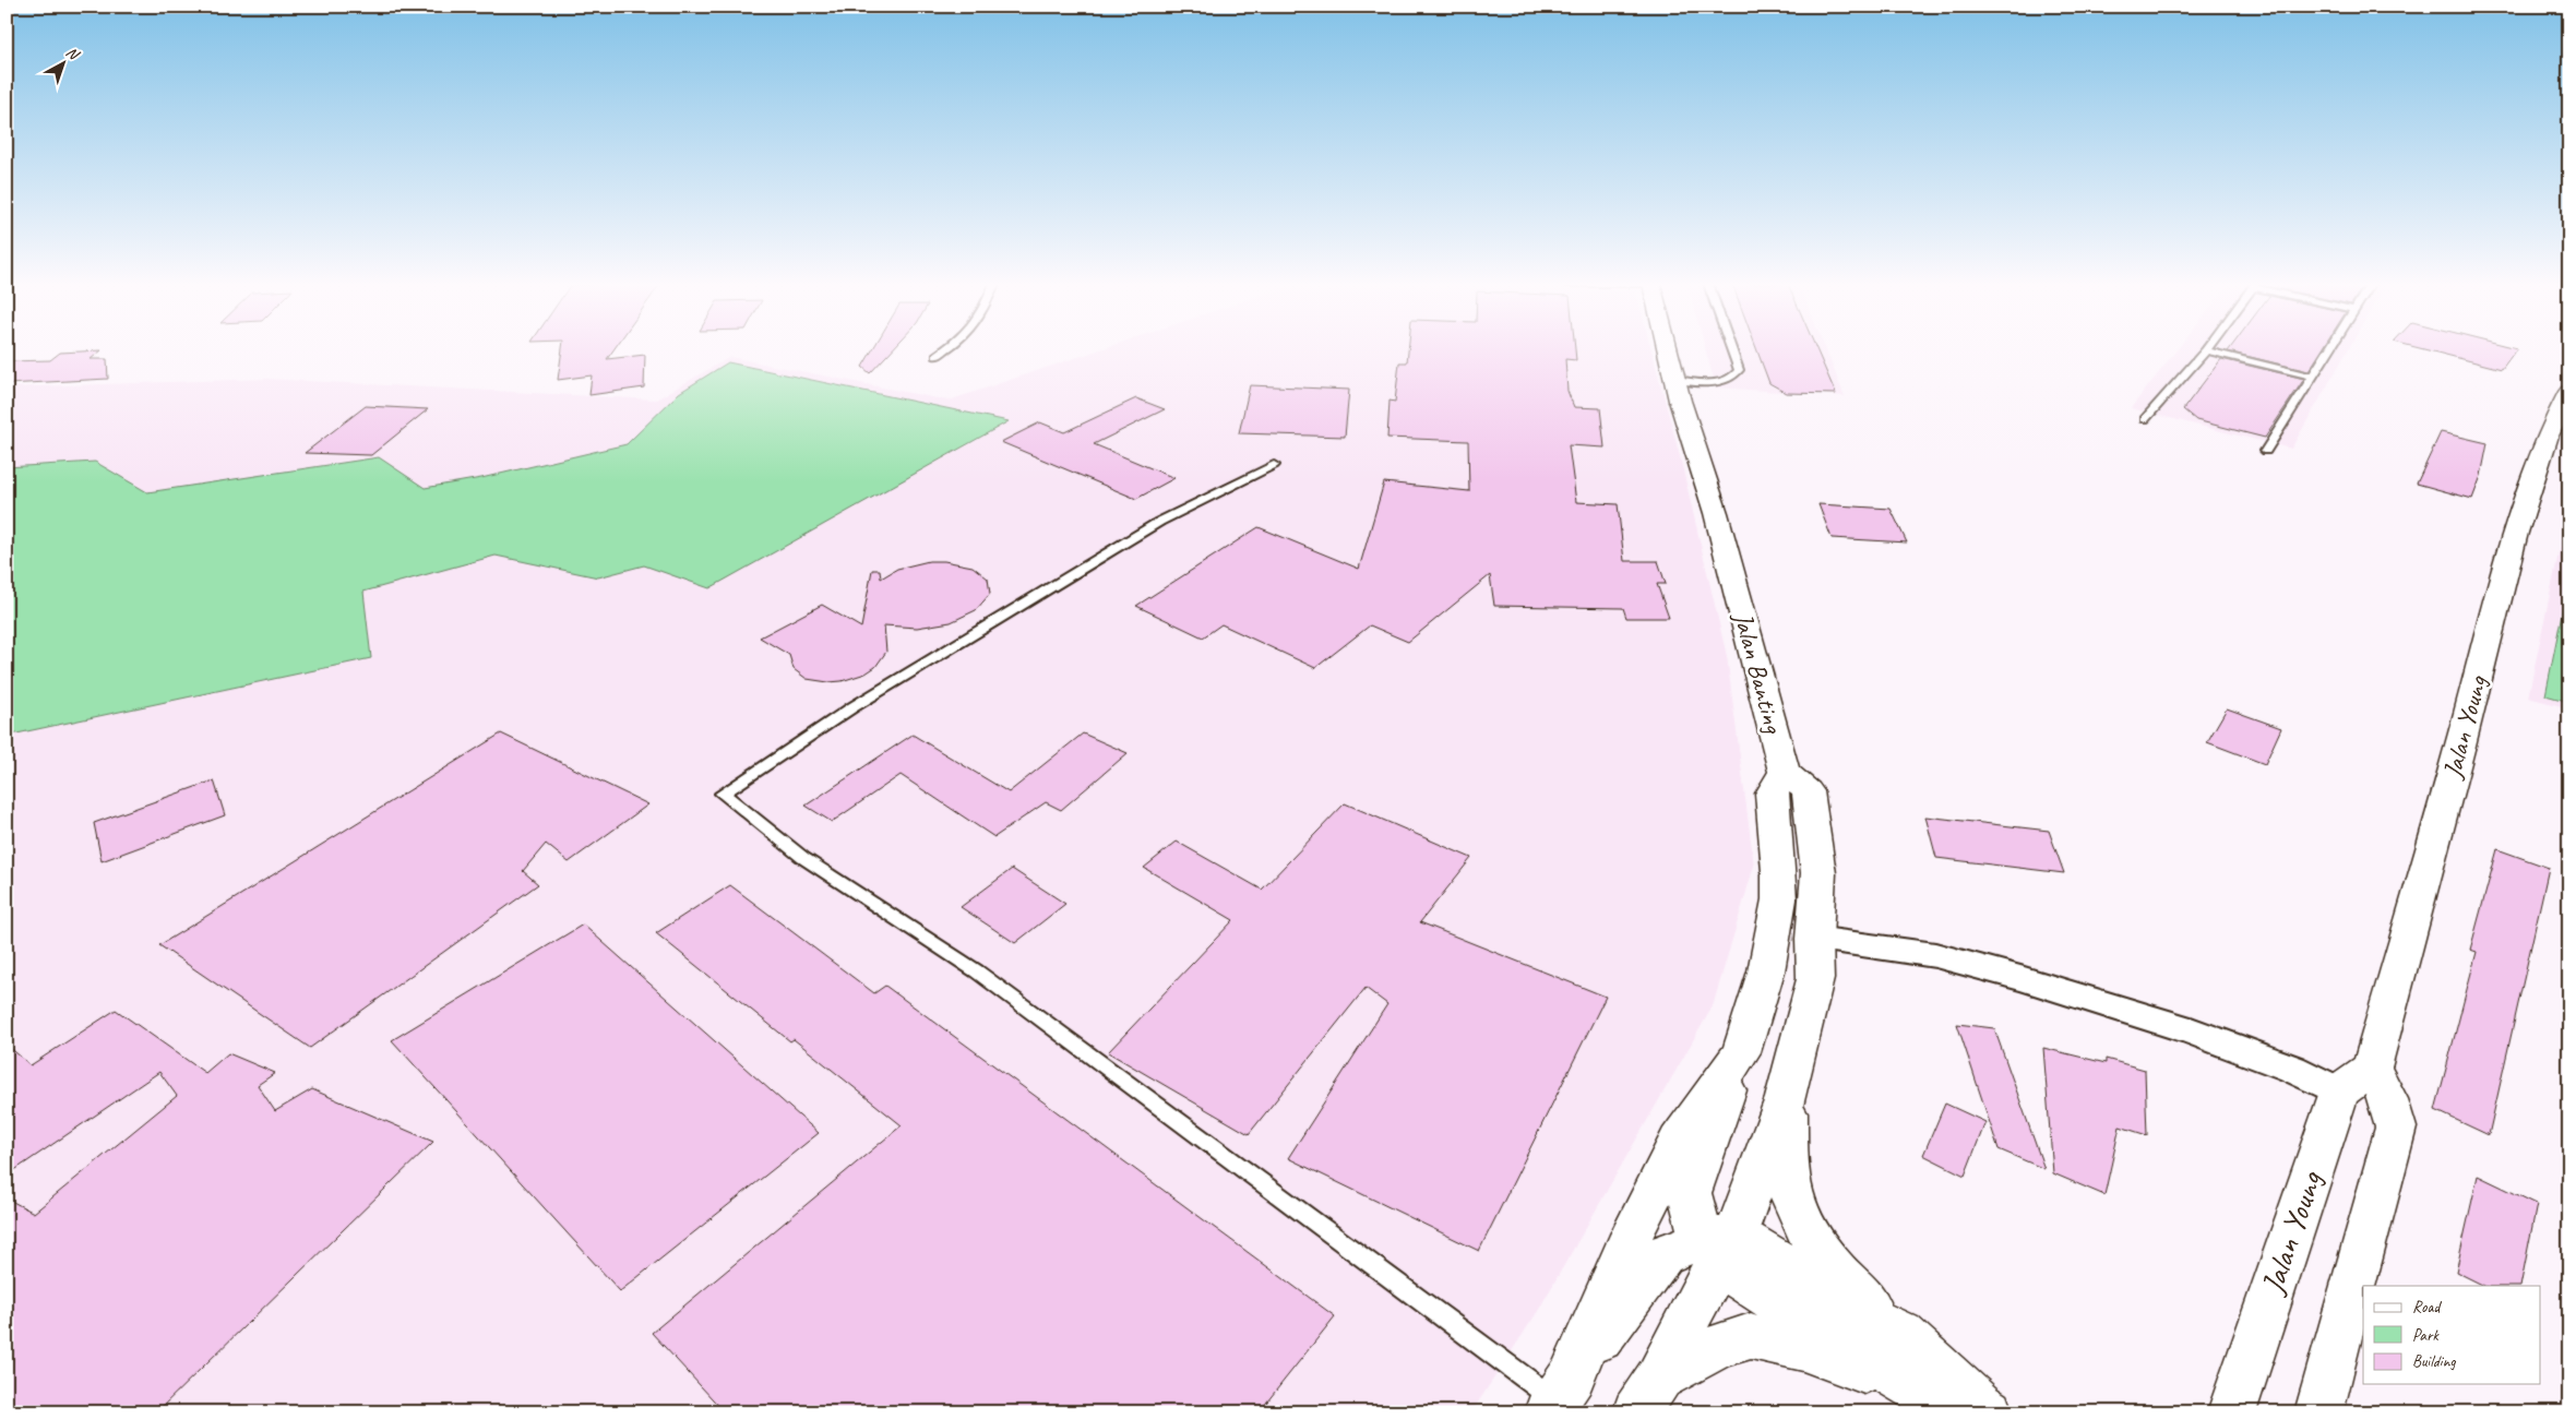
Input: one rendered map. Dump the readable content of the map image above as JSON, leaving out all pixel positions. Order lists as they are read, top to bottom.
{
  "streets": {
    "main road": ["Jalan Banting", "Jalan Young"]
  },
  "legend": ["Road", "Park", "Building"],
  "north": "top right"
}
